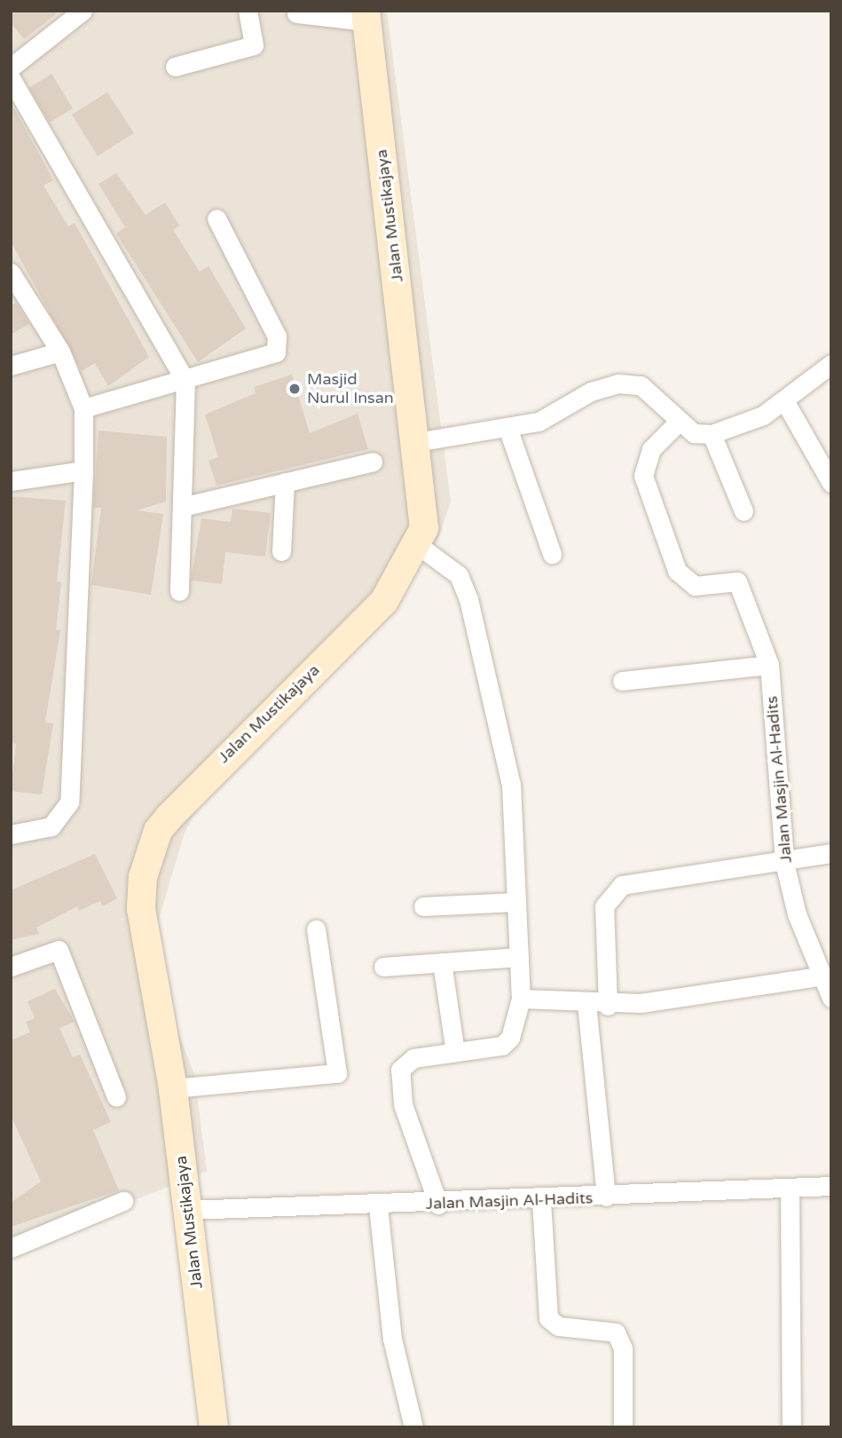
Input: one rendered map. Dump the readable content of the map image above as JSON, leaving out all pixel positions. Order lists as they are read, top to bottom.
{
  "streets": {
    "main road": ["Jalan Mustikajaya"],
    "street": ["Jalan Masjin Al-Hadits"]
  },
  "crossings": [
    ["Jalan Mustikajaya", "Jalan Masjin Al-Hadits"]
  ],
  "places": ["Masjid Nurul Insan"]
}
